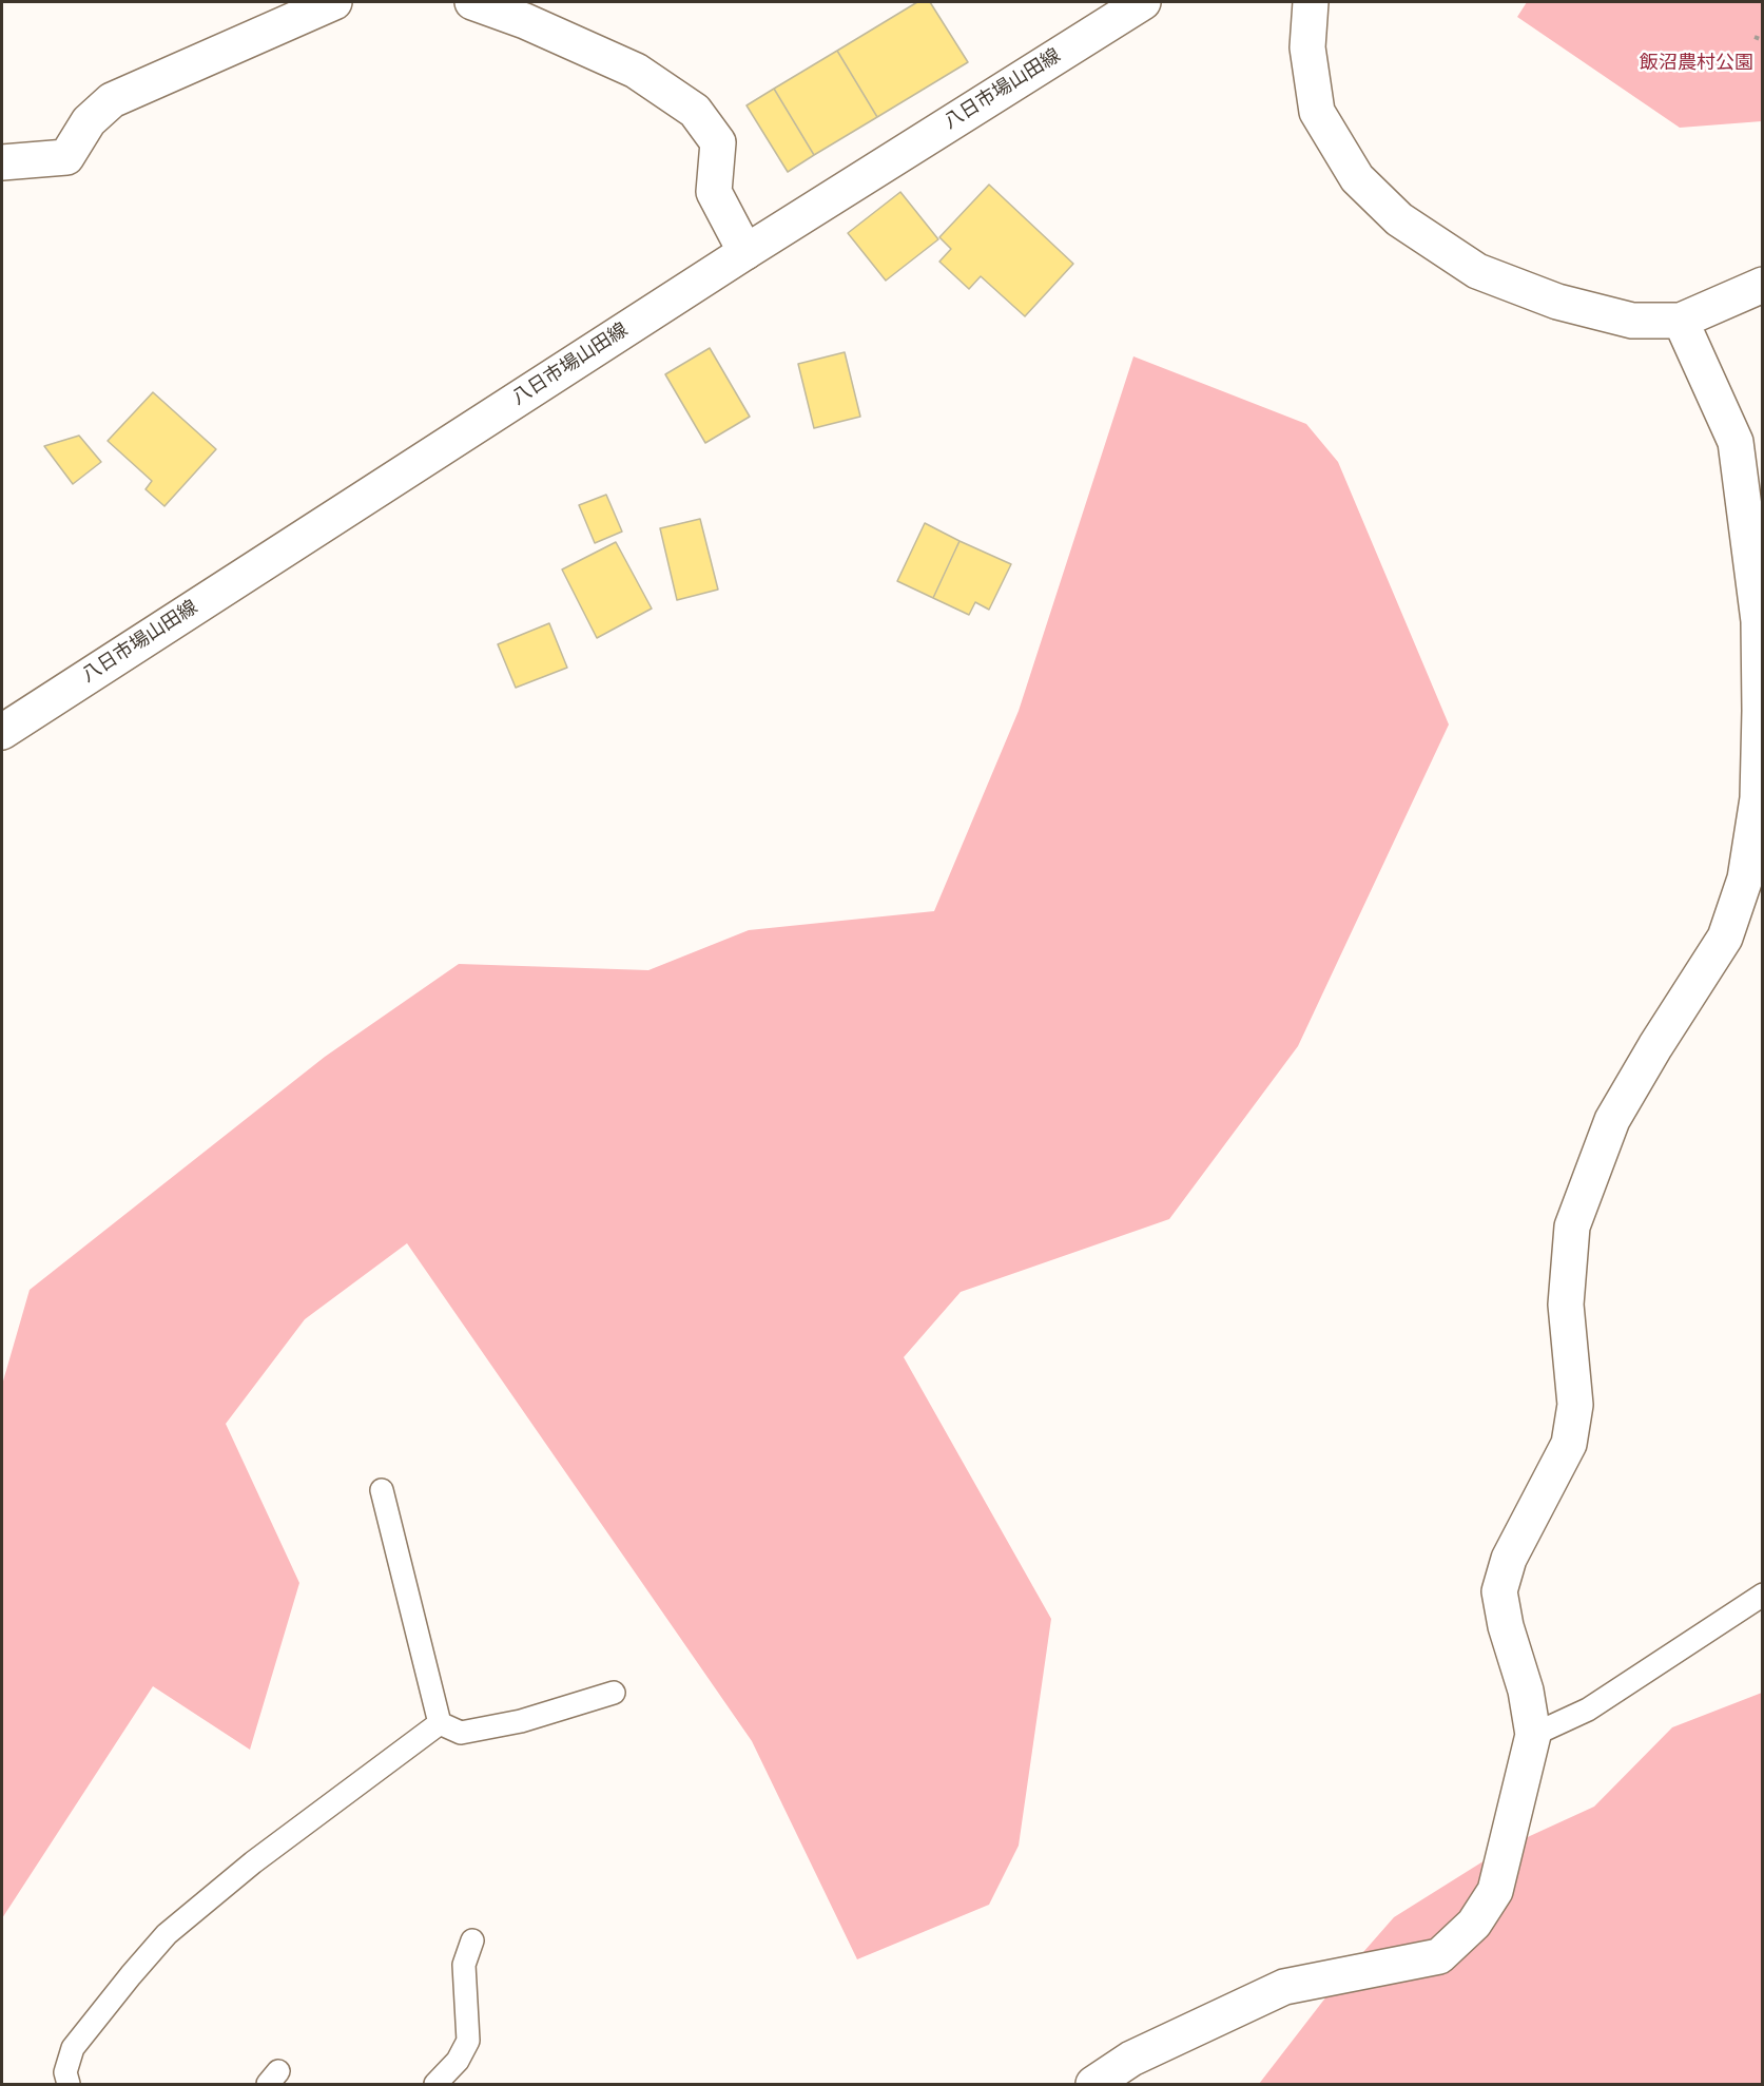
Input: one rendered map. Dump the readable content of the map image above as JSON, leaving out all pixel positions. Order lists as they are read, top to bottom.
{
  "streets": {
    "street": ["八日市場山田線"]
  },
  "parks": ["飯沼農村公園"]
}
